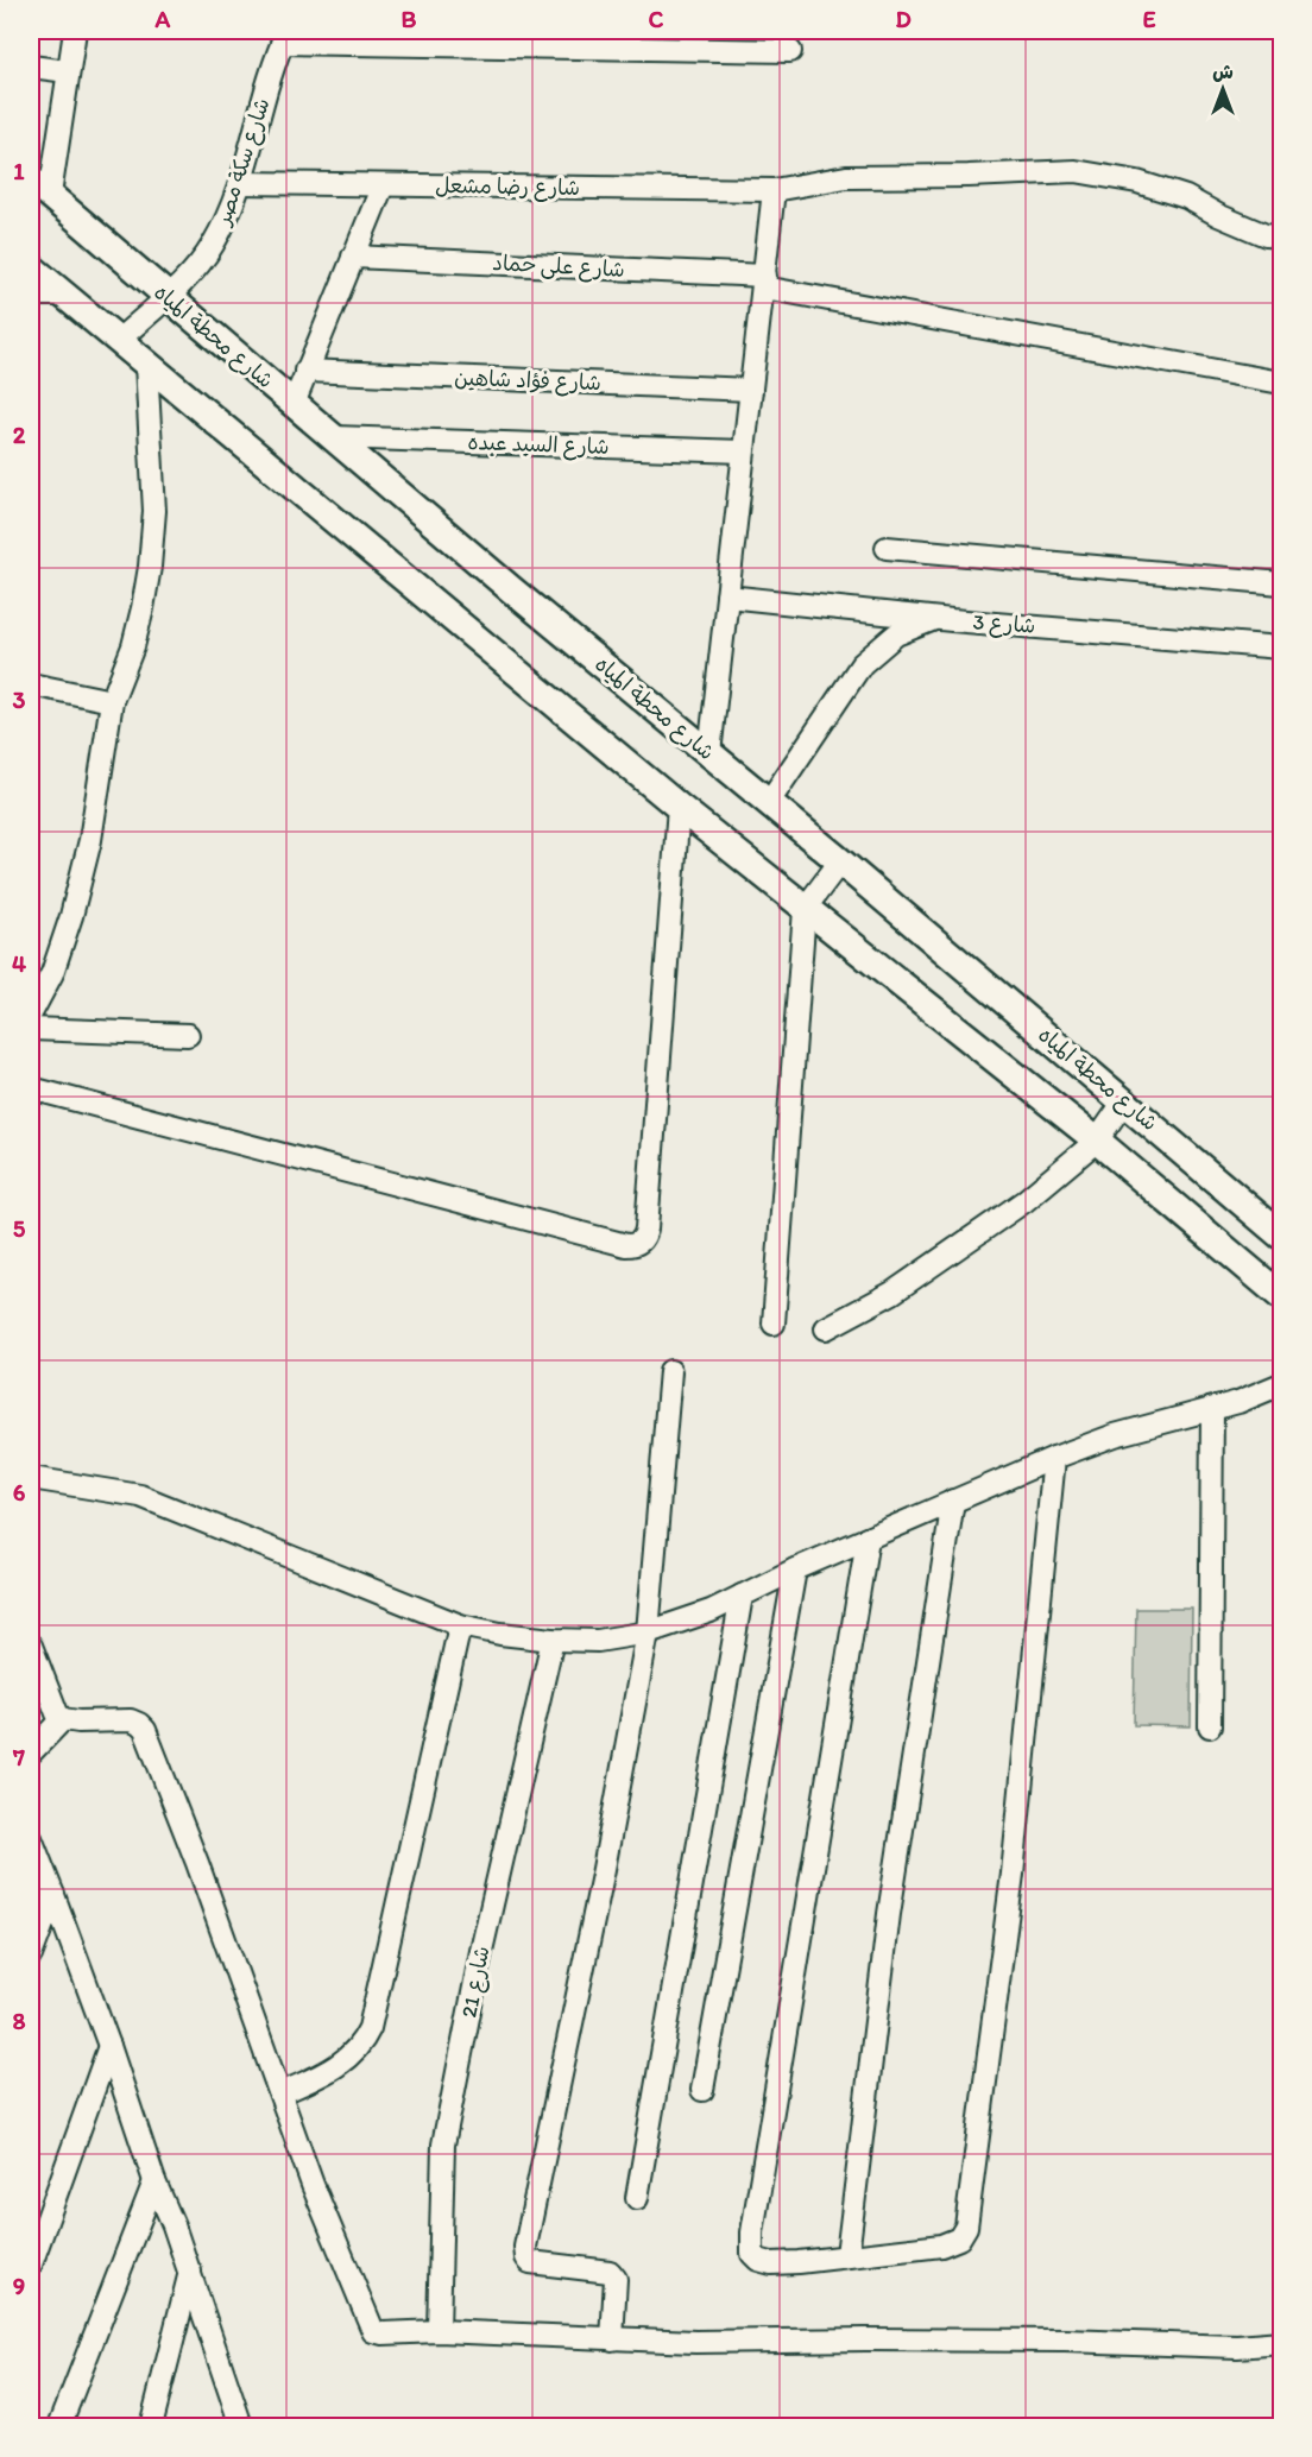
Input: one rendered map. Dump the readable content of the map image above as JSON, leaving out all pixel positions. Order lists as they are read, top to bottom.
{
  "streets": {
    "street": [
      "شارع سكة مصر",
      "شارع رضا مشعل",
      "شارع على حماد",
      "شارع محطة المياه",
      "شارع فؤاد شاهين",
      "شارع السيد عبده",
      "شارع 3",
      "شارع 21"
    ]
  },
  "crossings": [
    ["شارع سكة مصر", "شارع رضا مشعل"],
    ["شارع سكة مصر", "شارع محطة المياه"],
    ["شارع محطة المياه", "شارع السيد عبده"]
  ],
  "north": "top",
  "grid": {
    "columns": [
      "A",
      "B",
      "C",
      "D",
      "E"
    ],
    "rows": [
      "1",
      "2",
      "3",
      "4",
      "5",
      "6",
      "7",
      "8",
      "9"
    ]
  }
}
